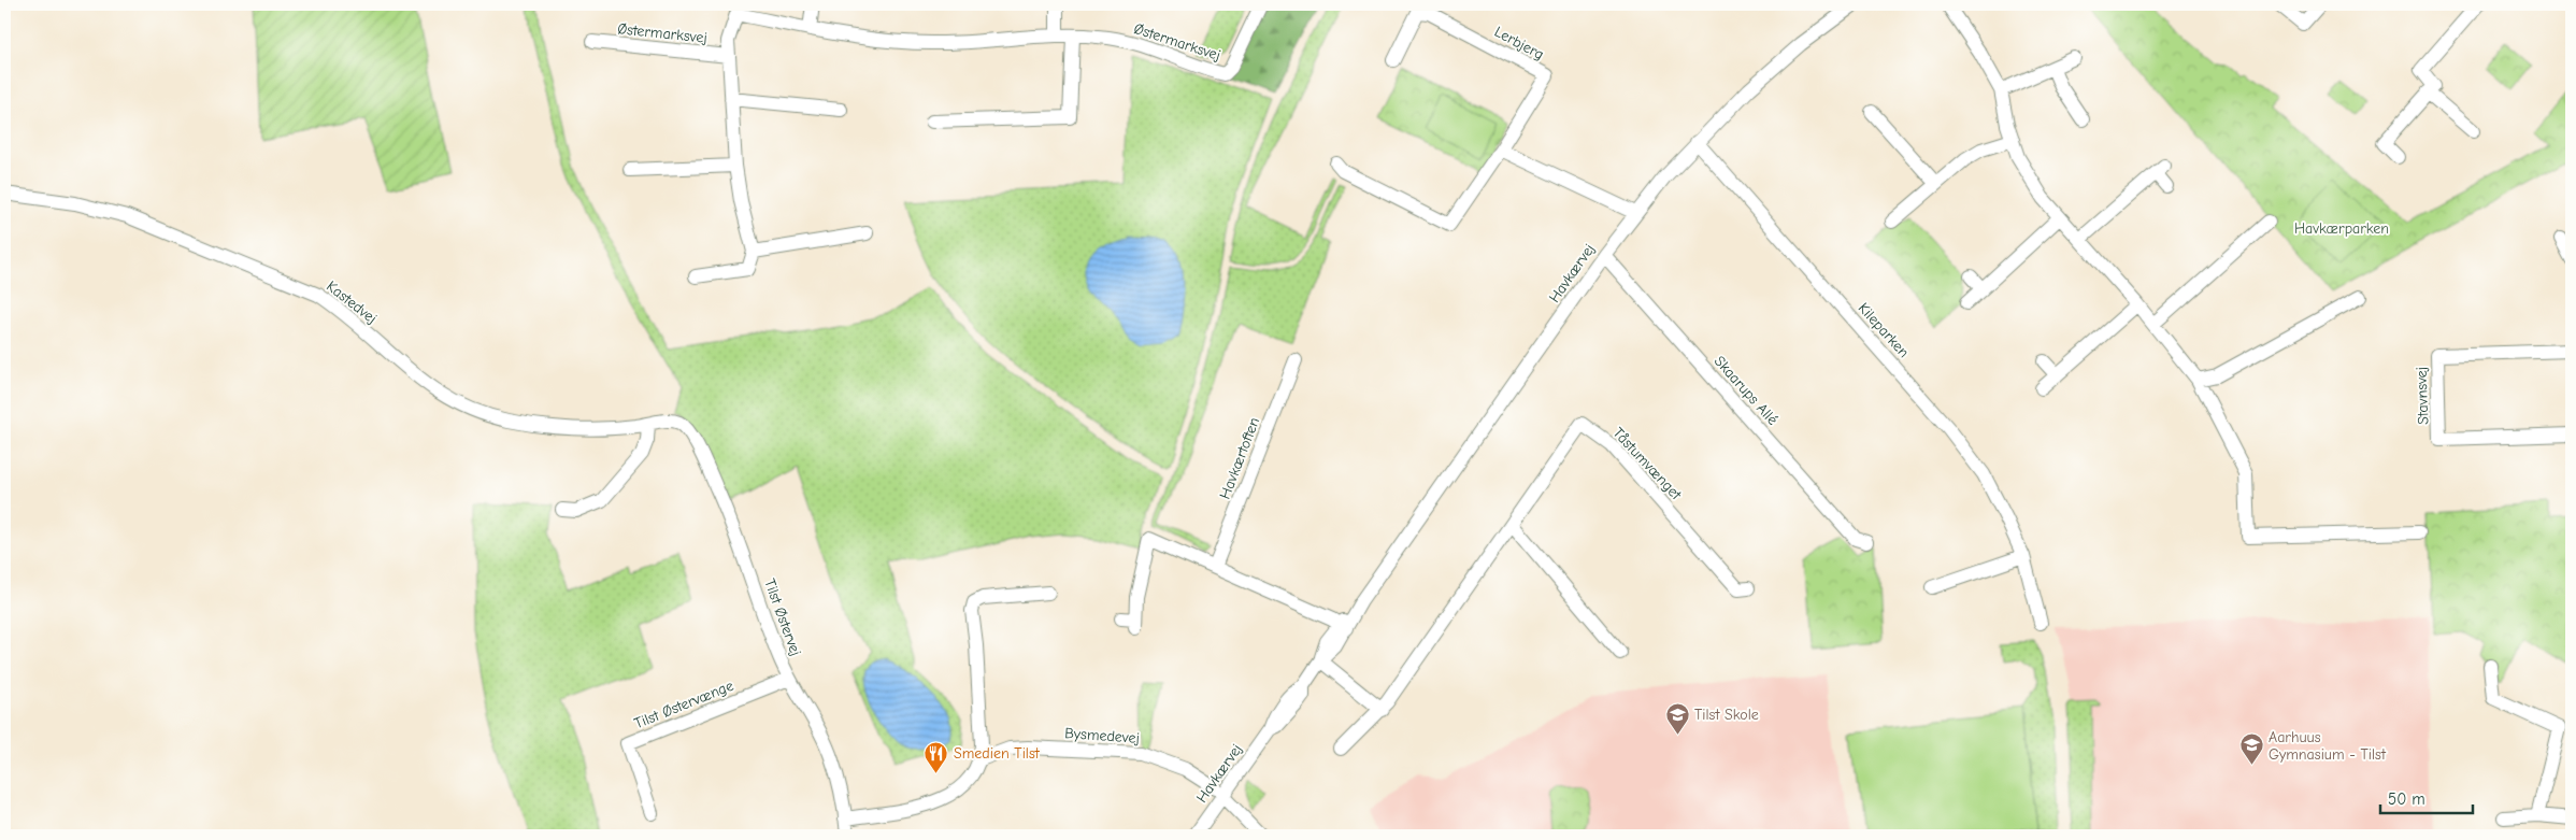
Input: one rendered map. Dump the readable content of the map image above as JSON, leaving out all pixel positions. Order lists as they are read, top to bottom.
{
  "streets": {
    "street": [
      "Østermarksvej",
      "Lerbjerg",
      "Havkærvej",
      "Kastedvej",
      "Kileparken",
      "Skaarups Allé",
      "Stavnsvej",
      "Havkærtoften",
      "Tåstumvænget",
      "Tilst Østervej",
      "Tilst Østervænge",
      "Bysmedevej"
    ]
  },
  "crossings": [
    ["Havkærvej", "Kileparken"],
    ["Havkærvej", "Skaarups Allé"],
    ["Havkærvej", "Bysmedevej"],
    ["Kastedvej", "Tilst Østervej"],
    ["Tilst Østervej", "Tilst Østervænge"]
  ],
  "parks": ["Havkærparken"],
  "places": {
    "school or university": ["Tilst Skole", "Aarhuus Gymnasium - Tilst"],
    "restaurant": ["Smedien Tilst"]
  },
  "scale_bar": "50 m"
}
